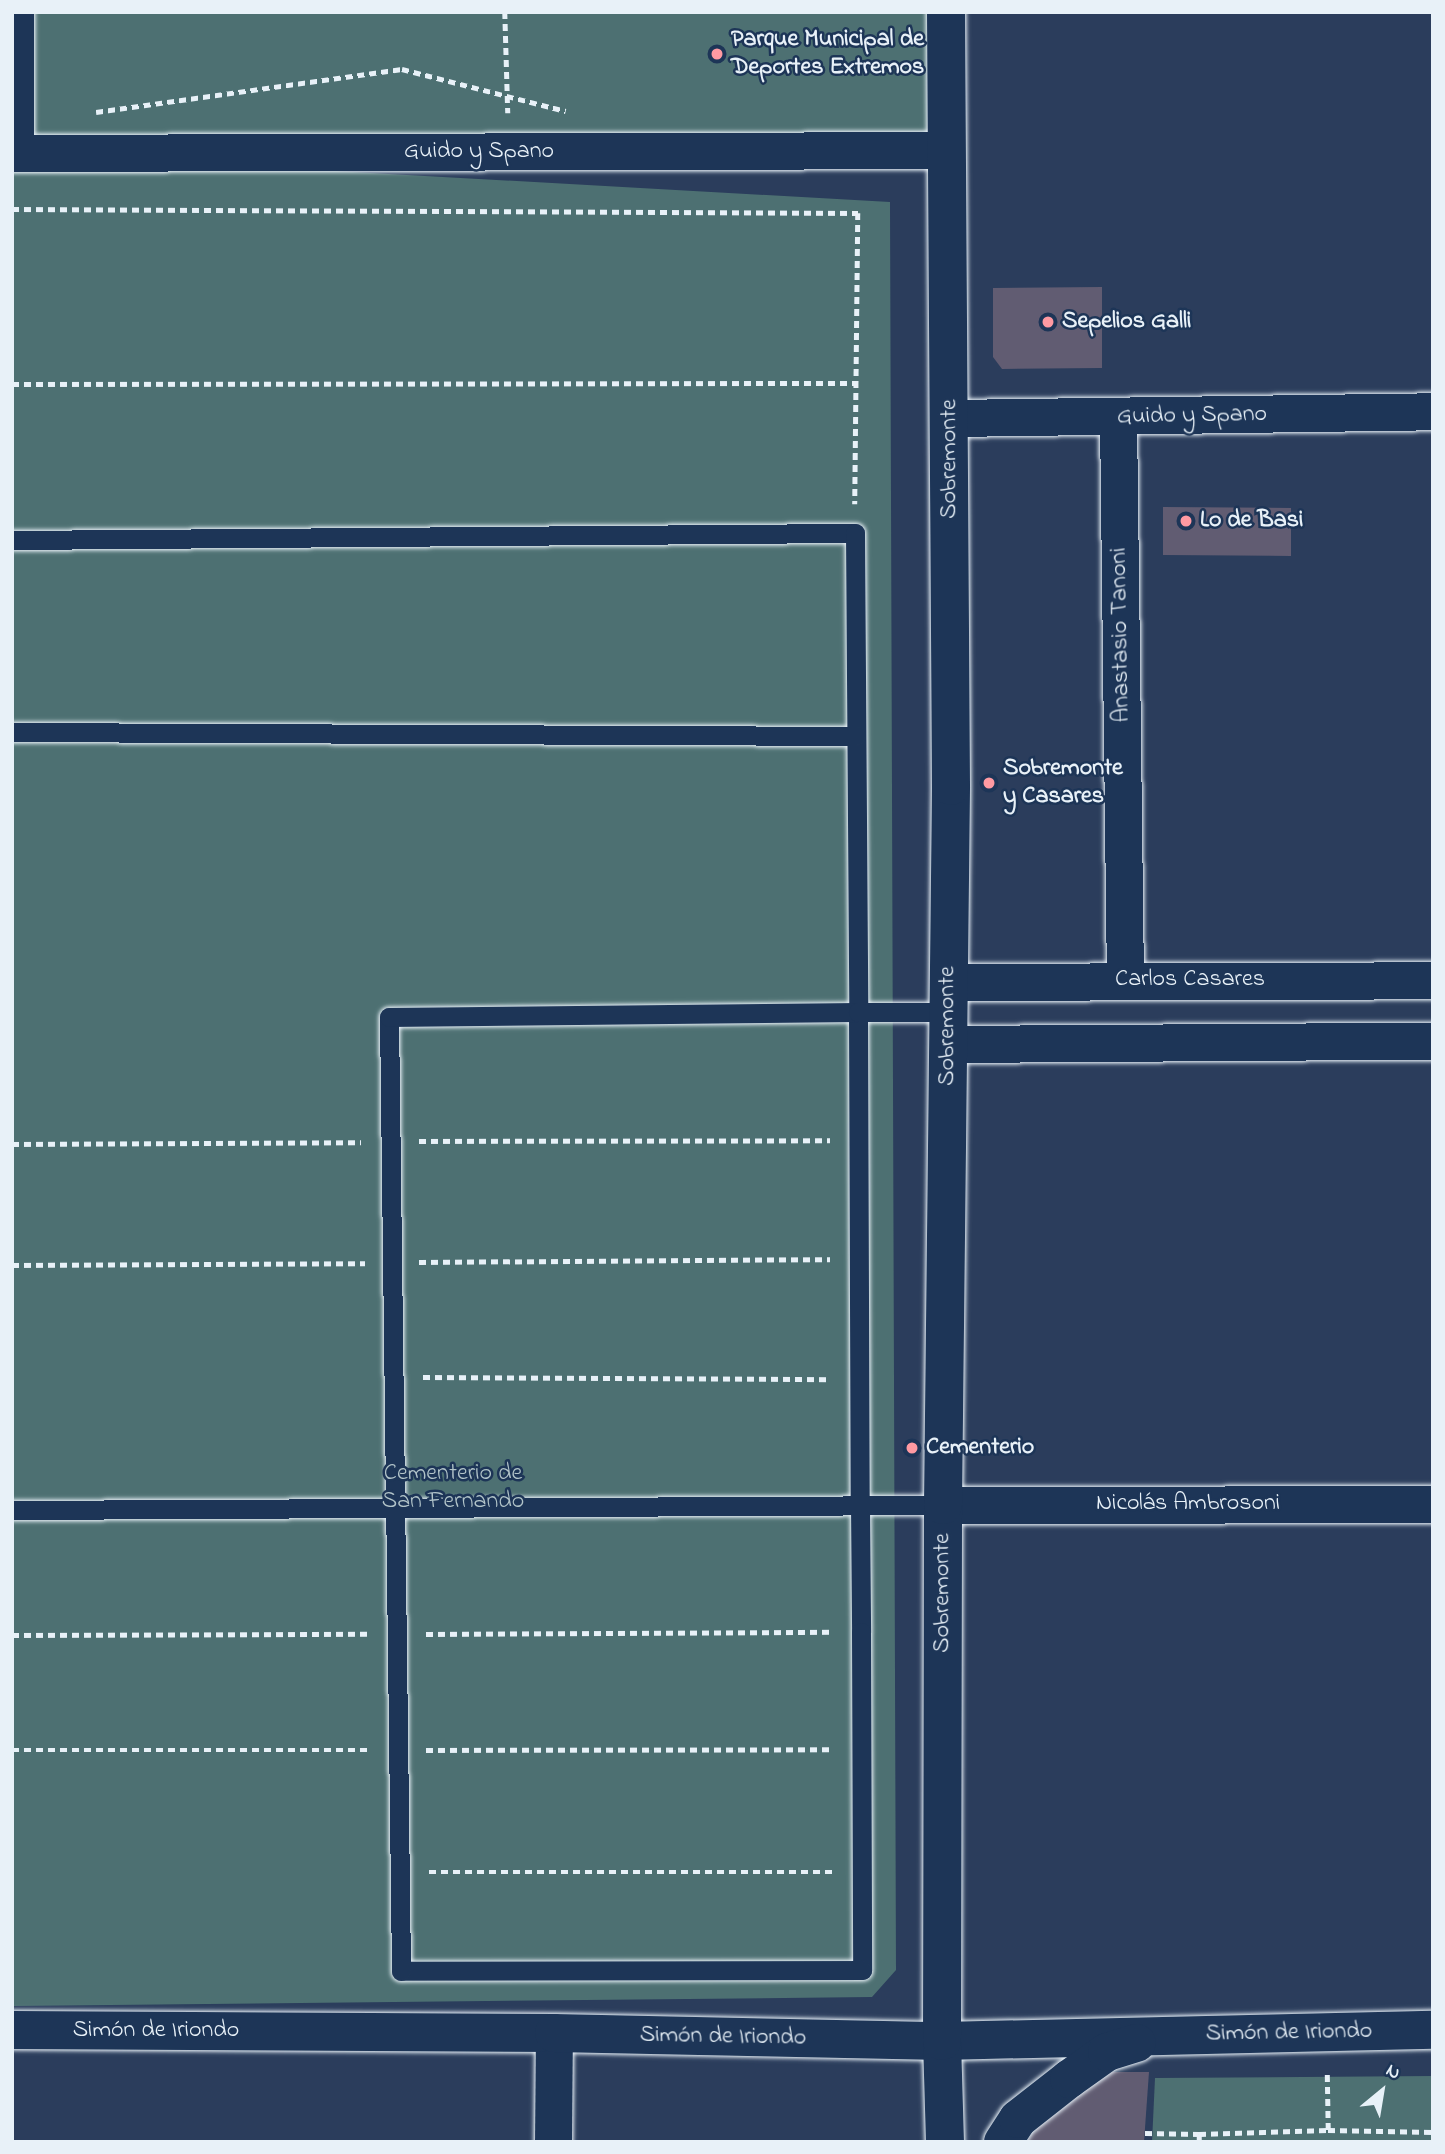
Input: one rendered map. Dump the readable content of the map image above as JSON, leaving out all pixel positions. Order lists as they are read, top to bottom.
{
  "streets": {
    "main road": ["Sobremonte", "Simón de Iriondo"],
    "street": [
      "Guido y Spano",
      "Anastasio Tanoni",
      "Carlos Casares",
      "Nicolás Ambrosoni"
    ]
  },
  "crossings": [
    ["Guido y Spano", "Sobremonte"],
    ["Guido y Spano", "Anastasio Tanoni"],
    ["Sobremonte", "Carlos Casares"],
    ["Sobremonte", "Nicolás Ambrosoni"],
    ["Sobremonte", "Simón de Iriondo"],
    ["Anastasio Tanoni", "Carlos Casares"]
  ],
  "parks": ["Cementerio de San Fernando"],
  "places": [
    "Parque Municipal de Deportes Extremos",
    "Sepelios Galli",
    "Lo de Basi",
    "Sobremonte y Casares",
    "Cementerio"
  ],
  "north": "top right"
}
